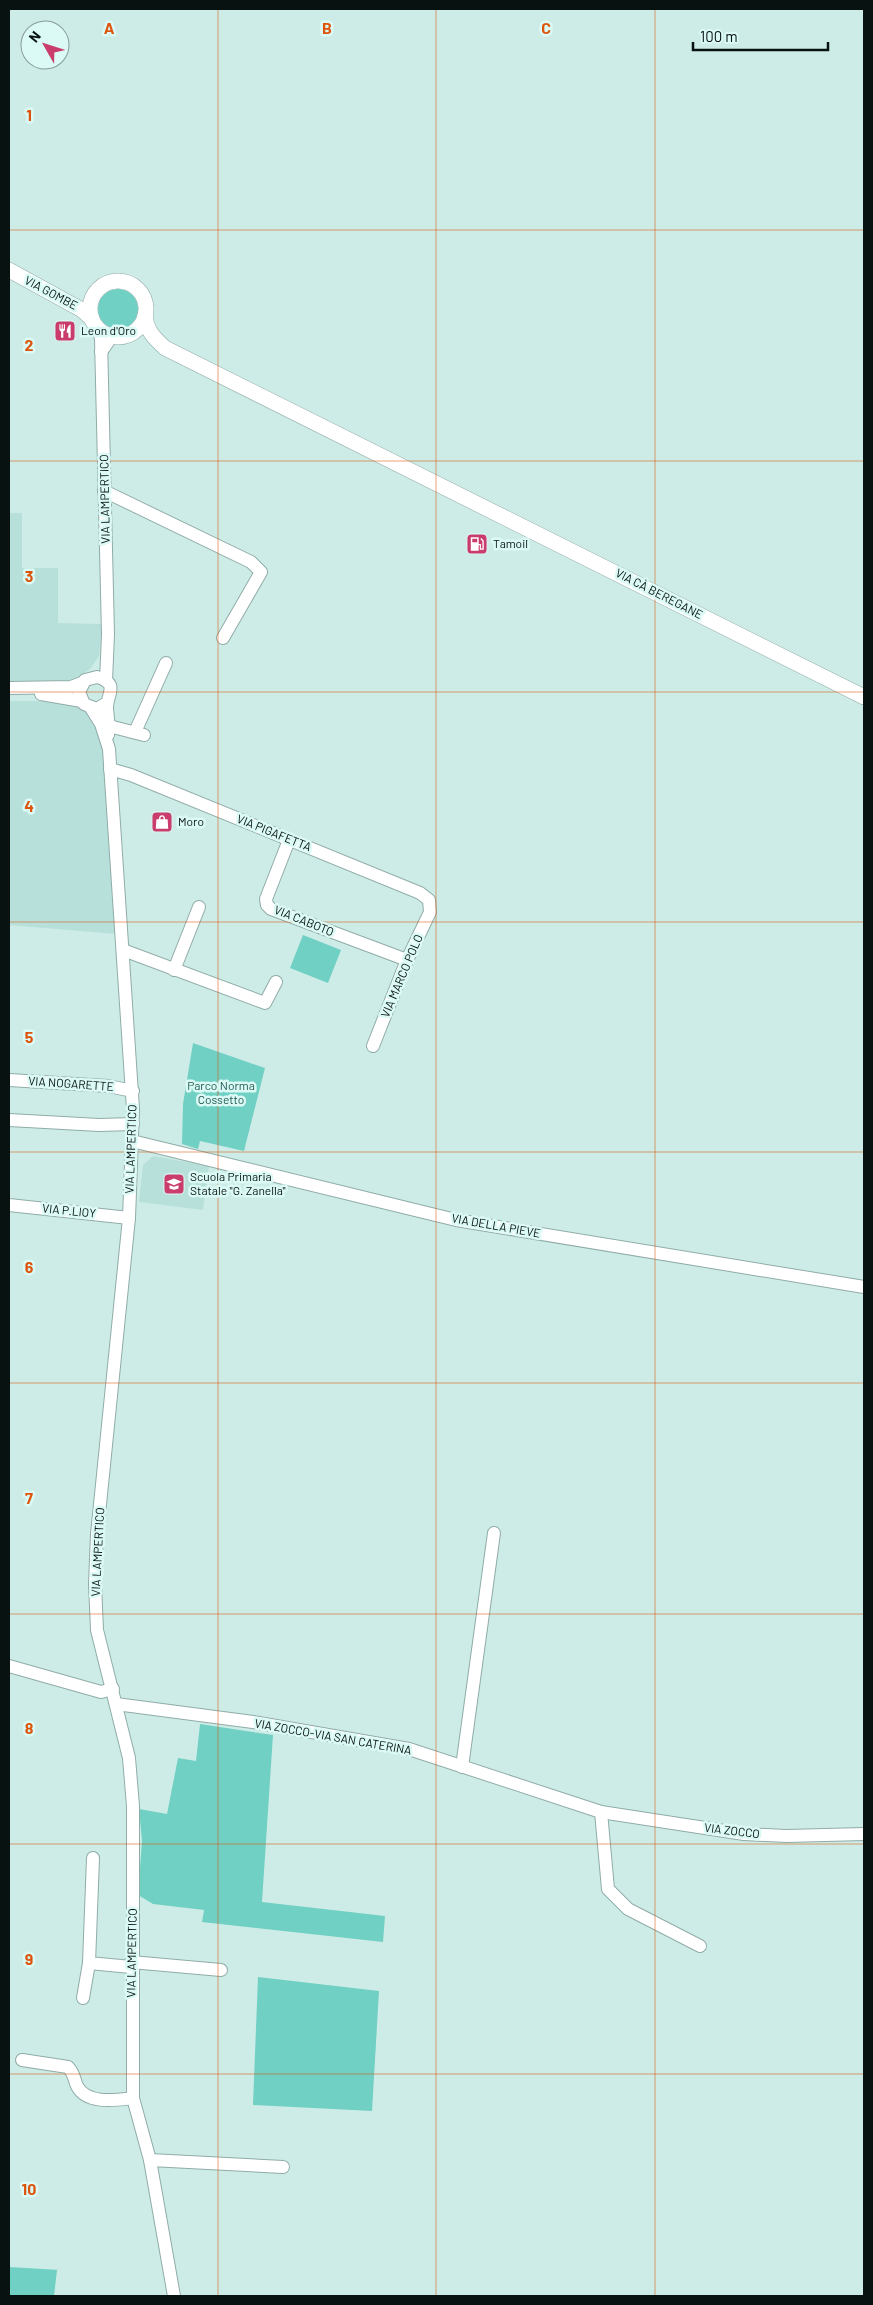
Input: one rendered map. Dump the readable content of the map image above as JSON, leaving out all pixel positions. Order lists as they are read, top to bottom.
{
  "streets": {
    "main road": ["VIA GOMBE", "VIA CÀ BEREGANE"],
    "street": [
      "VIA LAMPERTICO",
      "VIA PIGAFETTA",
      "VIA CABOTO",
      "VIA MARCO POLO",
      "VIA NOGARETTE",
      "VIA P.LIOY",
      "VIA DELLA PIEVE",
      "VIA ZOCCO-VIA SAN CATERINA",
      "VIA ZOCCO"
    ]
  },
  "crossings": [
    ["VIA GOMBE", "VIA LAMPERTICO"],
    ["VIA LAMPERTICO", "VIA PIGAFETTA"],
    ["VIA LAMPERTICO", "VIA NOGARETTE"],
    ["VIA LAMPERTICO", "VIA P.LIOY"],
    ["VIA LAMPERTICO", "VIA DELLA PIEVE"],
    ["VIA LAMPERTICO", "VIA ZOCCO-VIA SAN CATERINA"],
    ["VIA PIGAFETTA", "VIA CABOTO"],
    ["VIA PIGAFETTA", "VIA MARCO POLO"],
    ["VIA CABOTO", "VIA MARCO POLO"],
    ["VIA ZOCCO-VIA SAN CATERINA", "VIA ZOCCO"]
  ],
  "parks": ["Parco Norma Cossetto"],
  "places": {
    "restaurant": ["Leon d'Oro"],
    "fuel station": ["Tamoil"],
    "shop": ["Moro"],
    "school or university": ["Scuola Primaria Statale \"G. Zanella\""]
  },
  "scale_bar": "100 m",
  "north": "top left",
  "grid": {
    "columns": ["A", "B", "C"],
    "rows": [
      "1",
      "2",
      "3",
      "4",
      "5",
      "6",
      "7",
      "8",
      "9",
      "10"
    ]
  }
}
